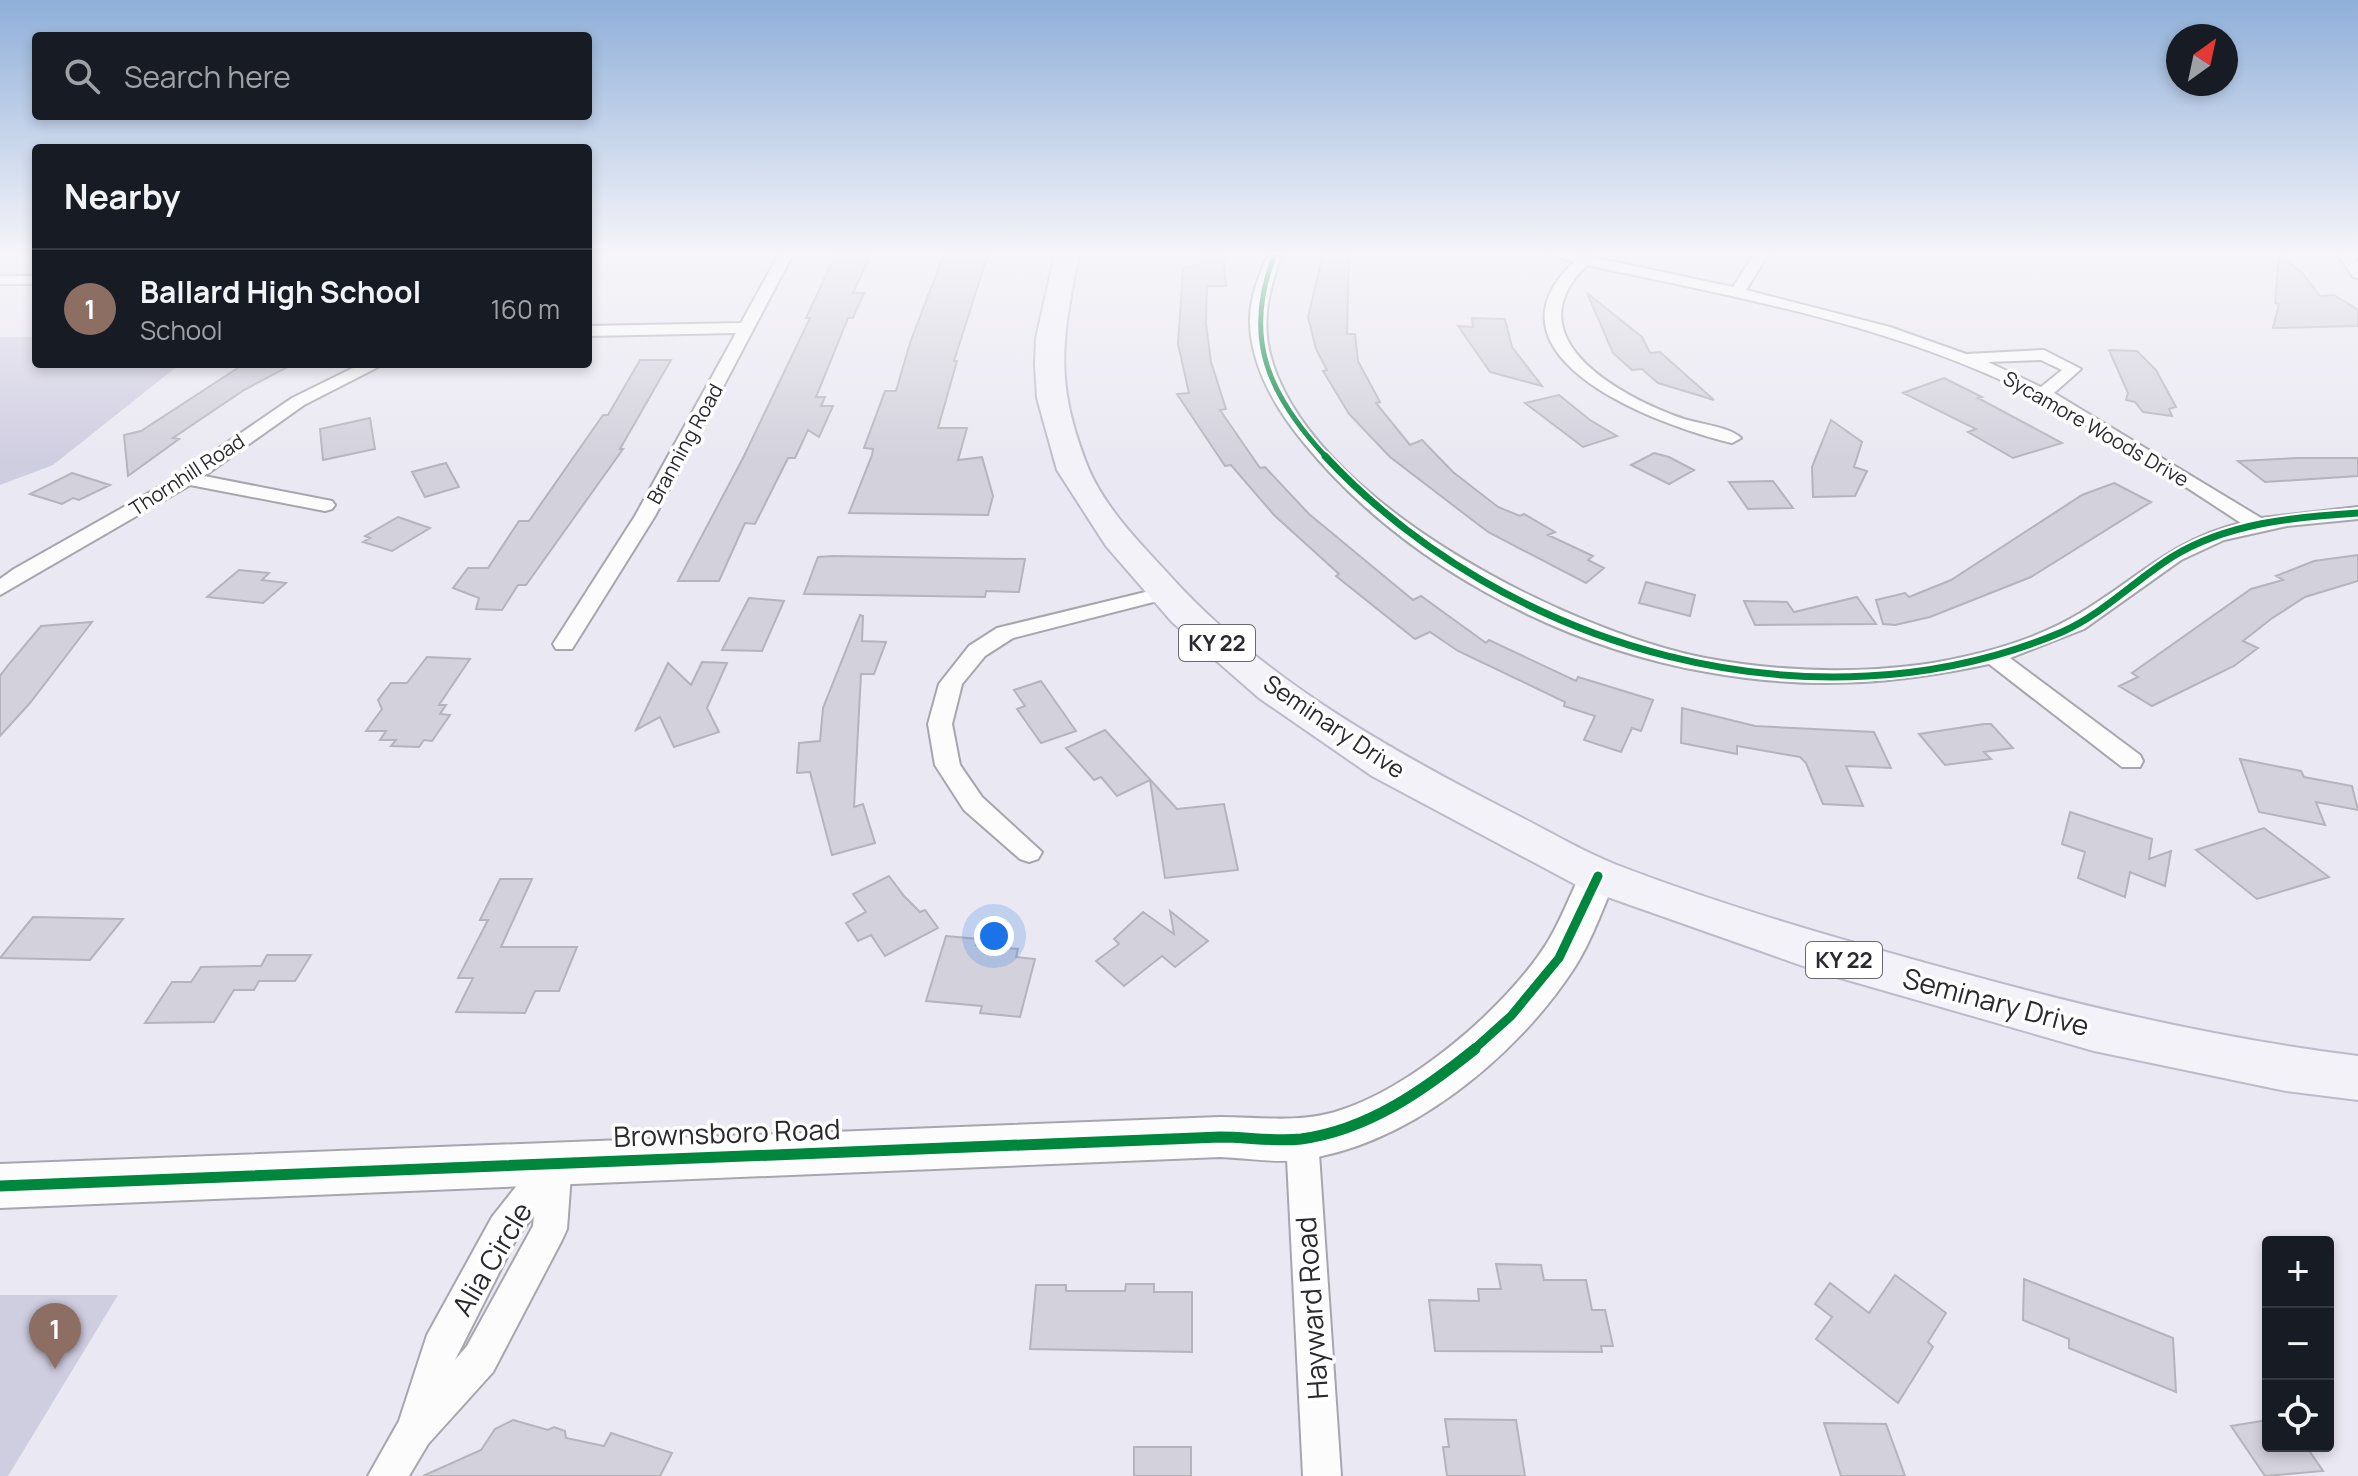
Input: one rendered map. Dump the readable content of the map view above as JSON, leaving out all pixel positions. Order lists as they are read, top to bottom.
{
  "streets": {
    "main road": ["KY 22", "Seminary Drive"],
    "street": [
      "Sycamore Woods Drive",
      "Branning Road",
      "Thornhill Road",
      "Brownsboro Road",
      "Alia Circle",
      "Hayward Road"
    ]
  },
  "crossings": [
    ["Seminary Drive", "Brownsboro Road"],
    ["Brownsboro Road", "Alia Circle"],
    ["Brownsboro Road", "Hayward Road"]
  ],
  "north": "top right",
  "page": {
    "search": "Search here",
    "heading": "Nearby",
    "list": [
      {
        "mark": "1",
        "name": "Ballard High School",
        "note": "School",
        "value": "160 m"
      }
    ],
    "map_buttons": ["+", "−"],
    "pins": "1"
  }
}
